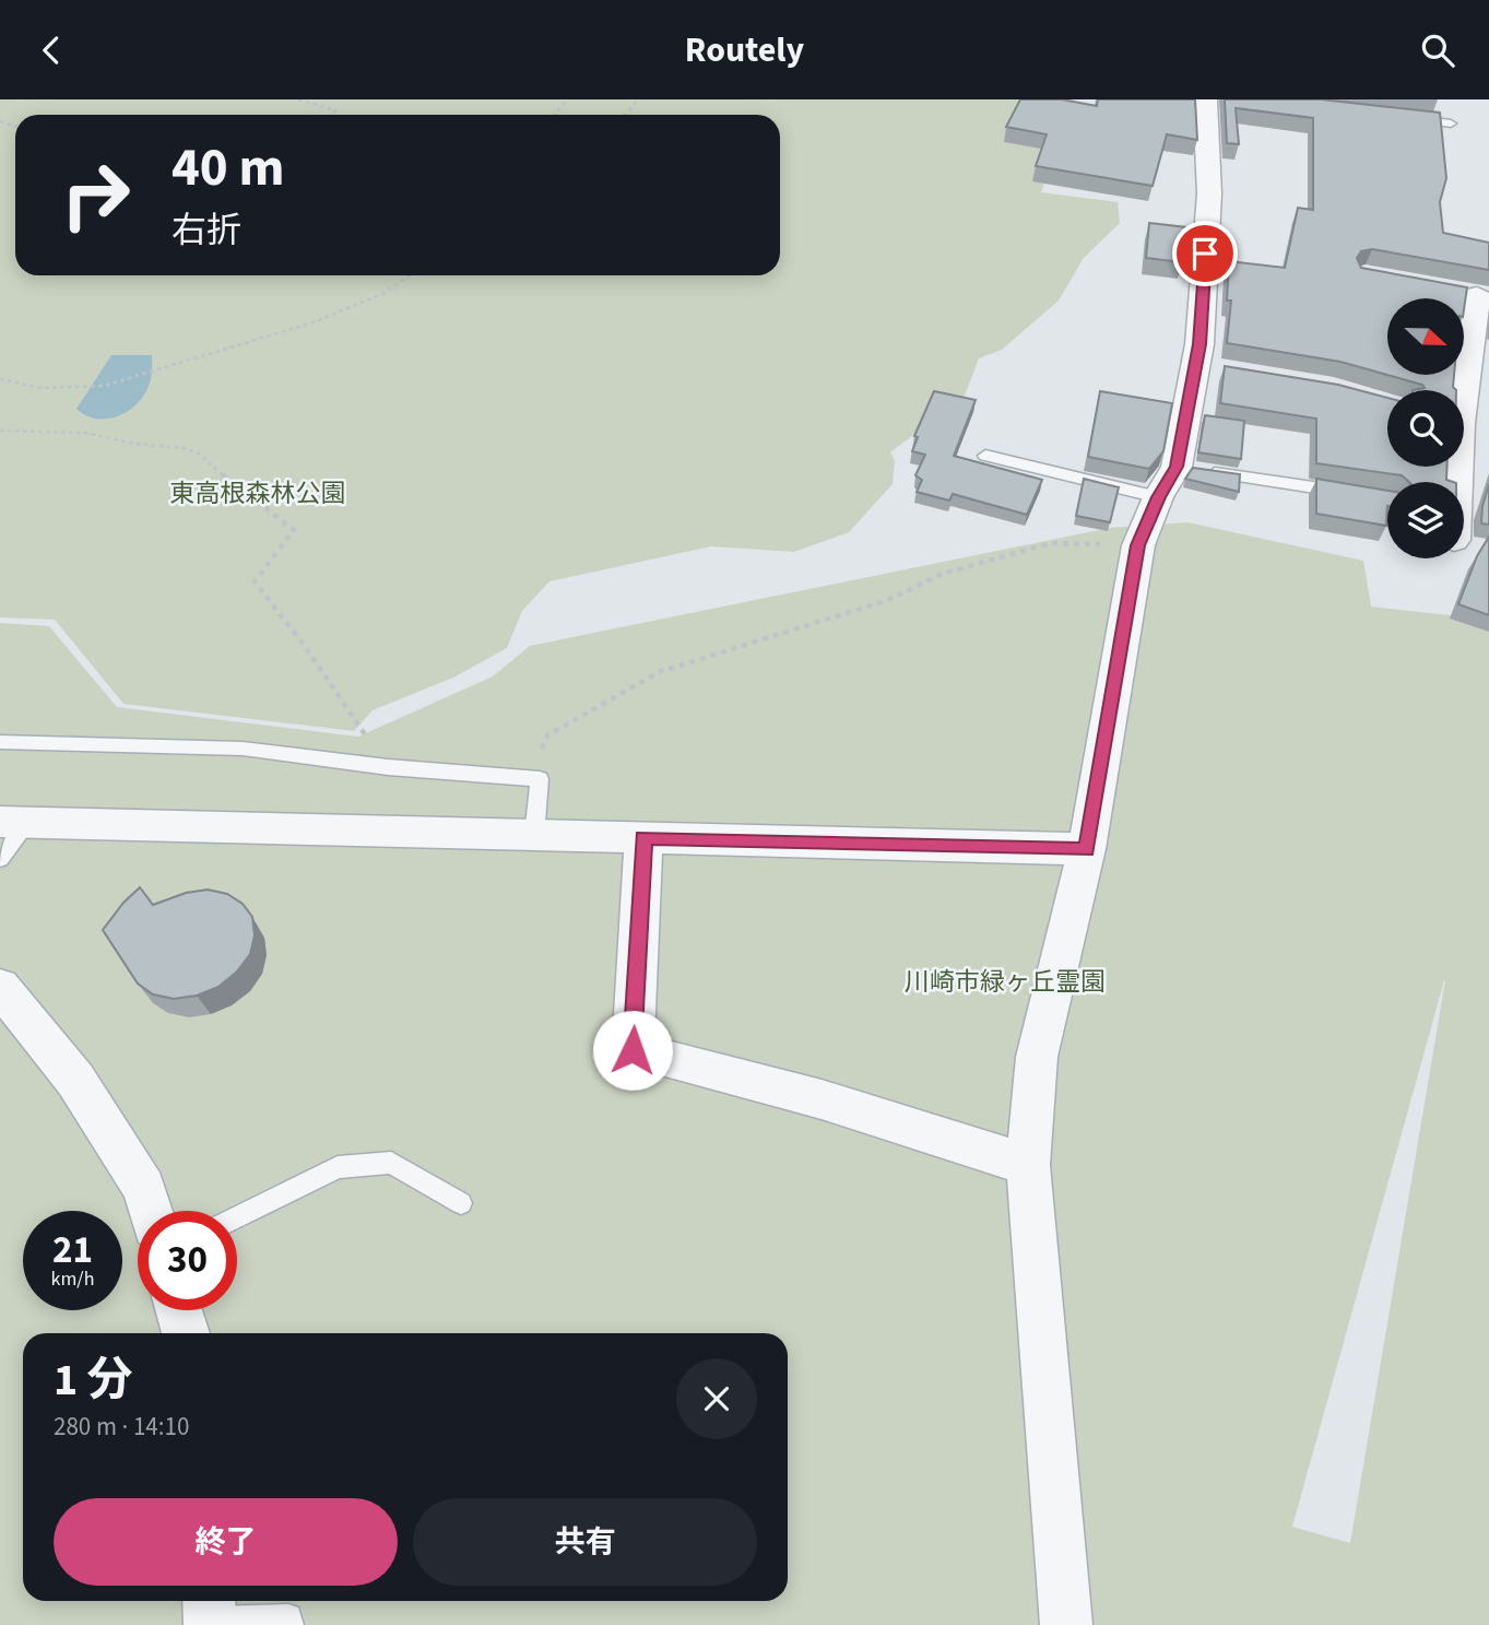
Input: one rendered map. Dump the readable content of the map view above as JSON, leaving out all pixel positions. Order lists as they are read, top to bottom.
{
  "parks": ["東高根森林公園", "川崎市緑ヶ丘霊園"],
  "north": "right",
  "page": {
    "header": "Routely",
    "turn": ["40 m", "右折"],
    "speed": "21 km/h",
    "limit": "30",
    "heading": ["1 分", "280 m · 14:10"],
    "buttons": ["終了", "共有"]
  }
}
